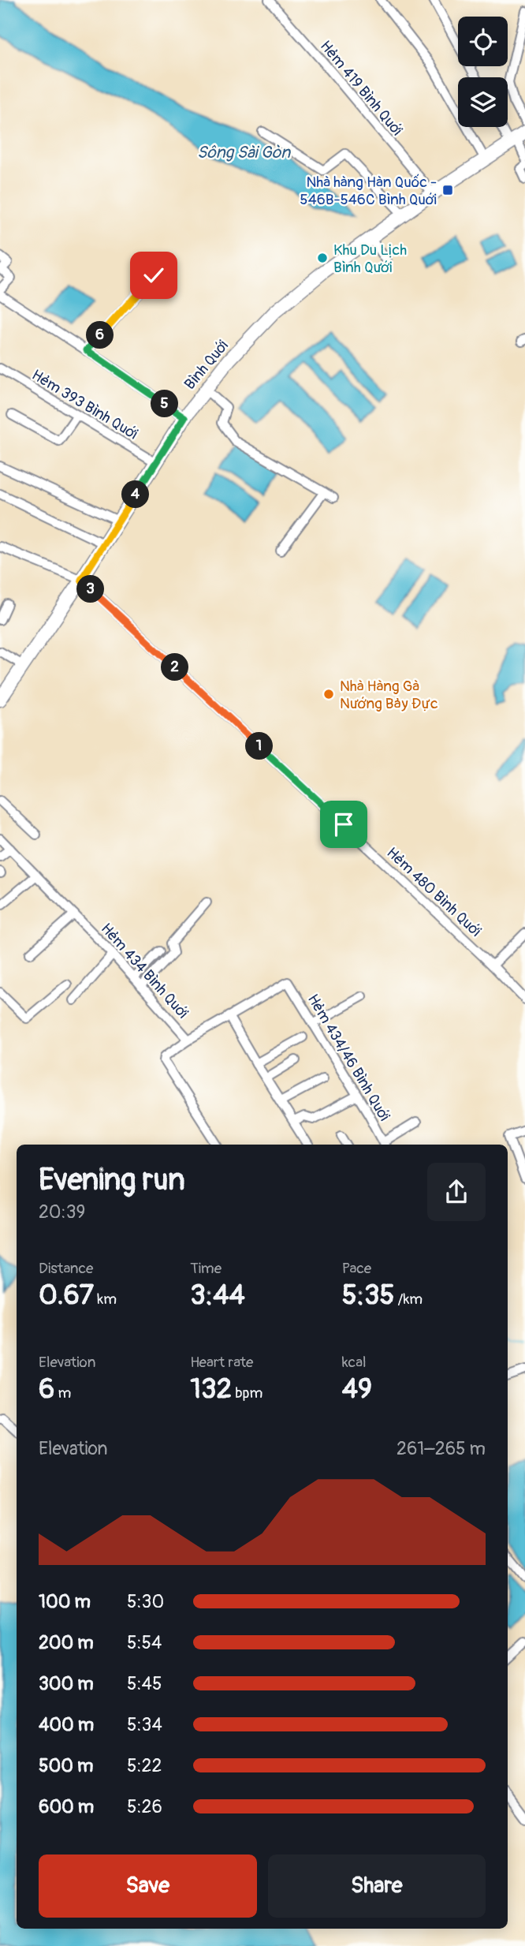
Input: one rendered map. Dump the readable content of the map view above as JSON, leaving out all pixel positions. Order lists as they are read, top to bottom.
{
  "streets": {
    "main road": ["Bình Quới"],
    "street": [
      "Hẻm 419 Bình Quới",
      "Hẻm 393 Bình Quới",
      "Hẻm 480 Bình Quới",
      "Hẻm 434 Bình Quới",
      "Hẻm 434/46 Bình Quới"
    ]
  },
  "crossings": [
    ["Hẻm 419 Bình Quới", "Bình Quới"],
    ["Bình Quới", "Hẻm 393 Bình Quới"],
    ["Bình Quới", "Hẻm 480 Bình Quới"],
    ["Hẻm 434 Bình Quới", "Hẻm 434/46 Bình Quới"]
  ],
  "water": ["Sông Sài Gòn"],
  "places": {
    "transit": ["Nhà hàng Hàn Quốc - 546B-546C Bình Quới"],
    "other": ["Khu Du Lịch Bình Qưới", "Nhà Hàng Gà Nướng Bảy Đực"]
  },
  "page": {
    "pins": [
      "6",
      "5",
      "4",
      "3",
      "2",
      "1"
    ],
    "heading": ["Evening run", "20:39"],
    "stats": [
      ["Distance", "0.67 km"],
      ["Time", "3:44"],
      ["Pace", "5:35 /km"],
      ["Elevation", "6 m"],
      ["Heart rate", "132 bpm"],
      ["kcal", "49"]
    ],
    "chart": ["Elevation", "261–265 m"],
    "list": [
      {
        "name": "100 m",
        "note": "5:30"
      },
      {
        "name": "200 m",
        "note": "5:54"
      },
      {
        "name": "300 m",
        "note": "5:45"
      },
      {
        "name": "400 m",
        "note": "5:34"
      },
      {
        "name": "500 m",
        "note": "5:22"
      },
      {
        "name": "600 m",
        "note": "5:26"
      }
    ],
    "buttons": ["Save", "Share"]
  }
}
